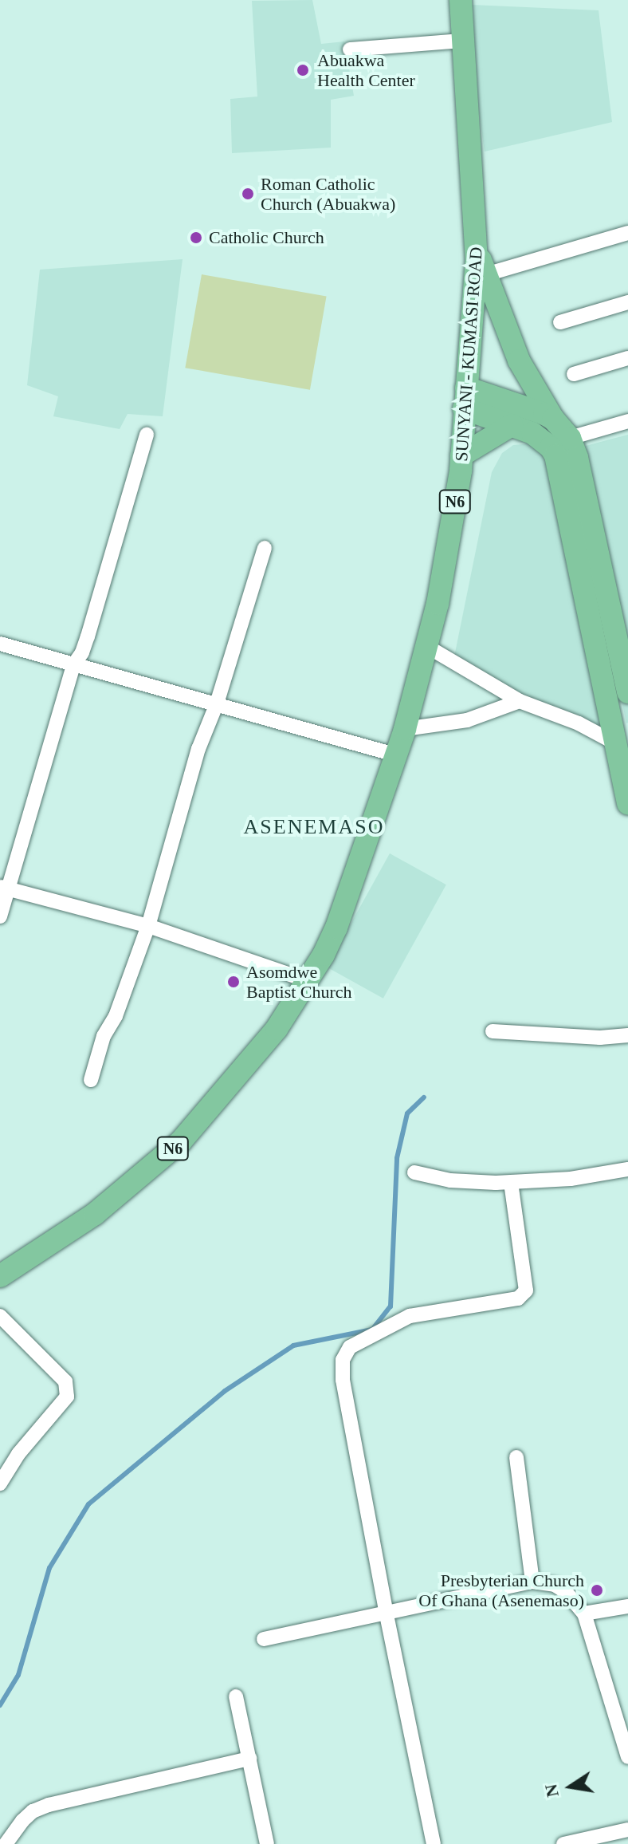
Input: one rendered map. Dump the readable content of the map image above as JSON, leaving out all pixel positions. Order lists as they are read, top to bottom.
{
  "streets": {
    "main road": ["SUNYANI - KUMASI ROAD", "N6"]
  },
  "districts": ["ASENEMASO"],
  "places": [
    "Abuakwa Health Center",
    "Roman Catholic Church (Abuakwa)",
    "Catholic Church",
    "Asomdwe Baptist Church",
    "Presbyterian Church Of Ghana (Asenemaso)"
  ],
  "north": "left"
}
